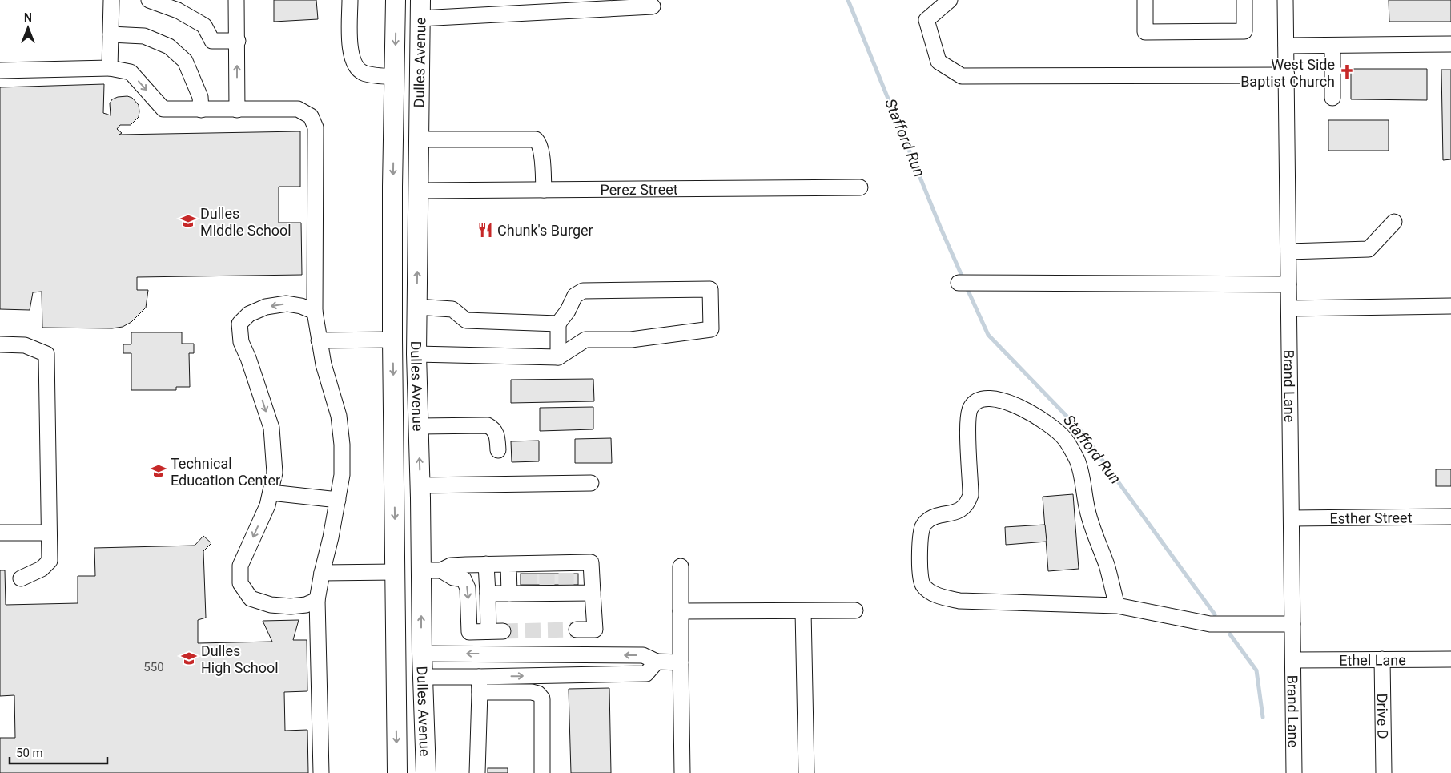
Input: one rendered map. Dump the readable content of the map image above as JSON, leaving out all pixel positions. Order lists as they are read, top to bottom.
{
  "streets": {
    "main road": ["Dulles Avenue"],
    "street": [
      "Perez Street",
      "Brand Lane",
      "Esther Street",
      "Ethel Lane",
      "Drive D"
    ]
  },
  "crossings": [
    ["Dulles Avenue", "Perez Street"],
    ["Brand Lane", "Esther Street"],
    ["Brand Lane", "Ethel Lane"],
    ["Ethel Lane", "Drive D"]
  ],
  "water": ["Stafford Run"],
  "places": {
    "church": ["West Side Baptist Church"],
    "school or university": ["Dulles Middle School", "Technical Education Center", "Dulles High School"],
    "restaurant": ["Chunk's Burger"]
  },
  "house_numbers": ["550"],
  "scale_bar": "50 m",
  "north": "top"
}
